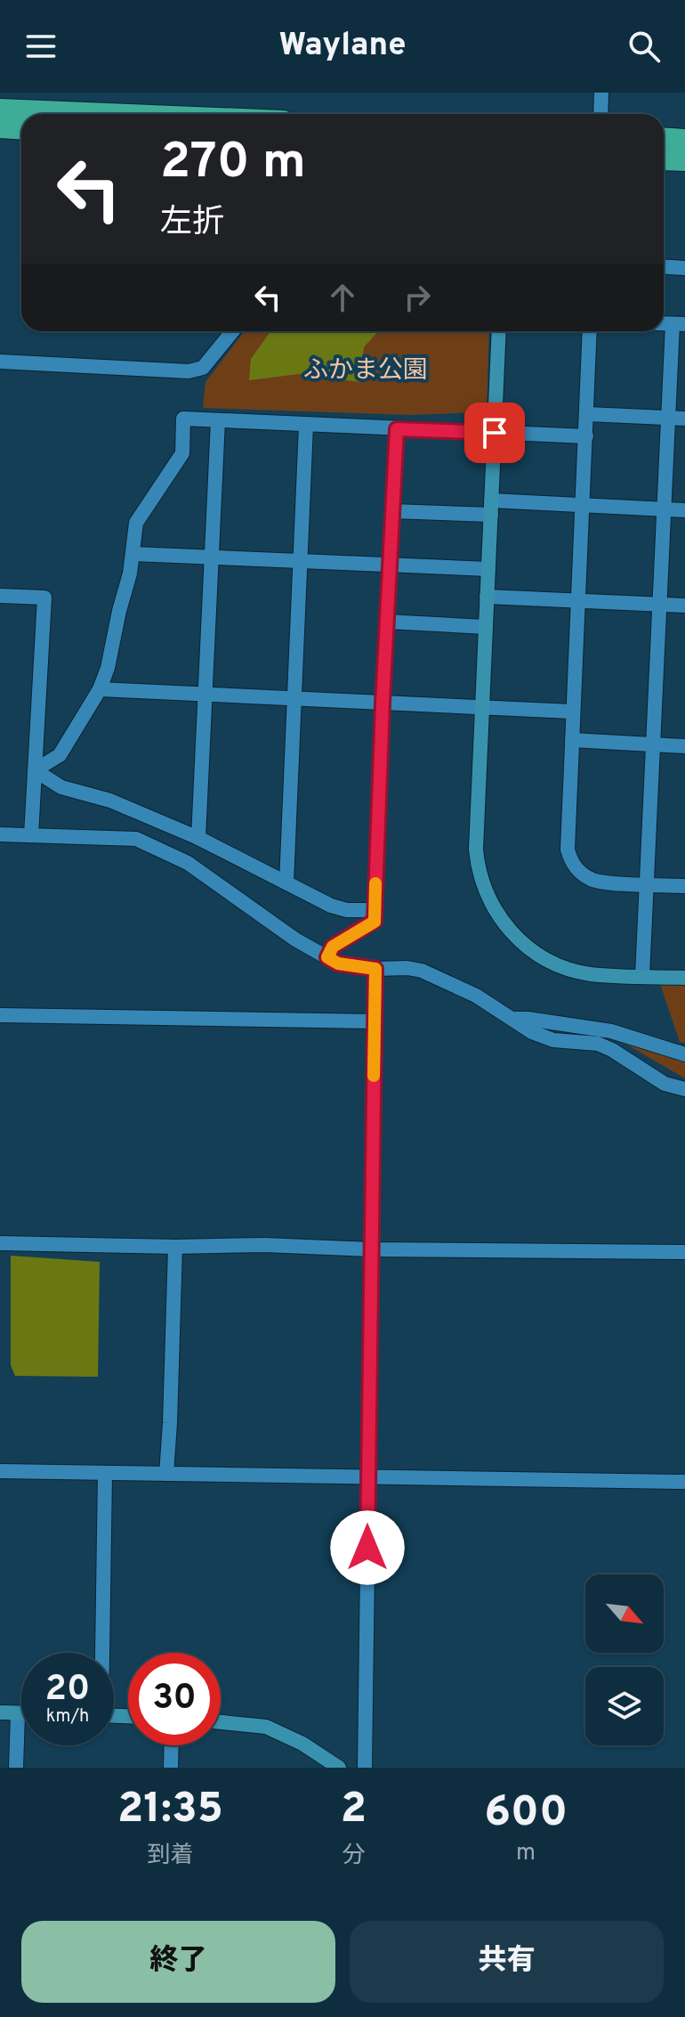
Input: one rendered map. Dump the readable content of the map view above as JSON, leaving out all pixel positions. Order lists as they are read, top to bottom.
{
  "parks": ["ふかま公園"],
  "north": "bottom right",
  "page": {
    "header": "Waylane",
    "turn": ["270 m", "左折"],
    "speed": "20 km/h",
    "limit": "30",
    "eta": [
      "21:35",
      "到着",
      "2",
      "分",
      "600",
      "m"
    ],
    "buttons": ["終了", "共有"]
  }
}
